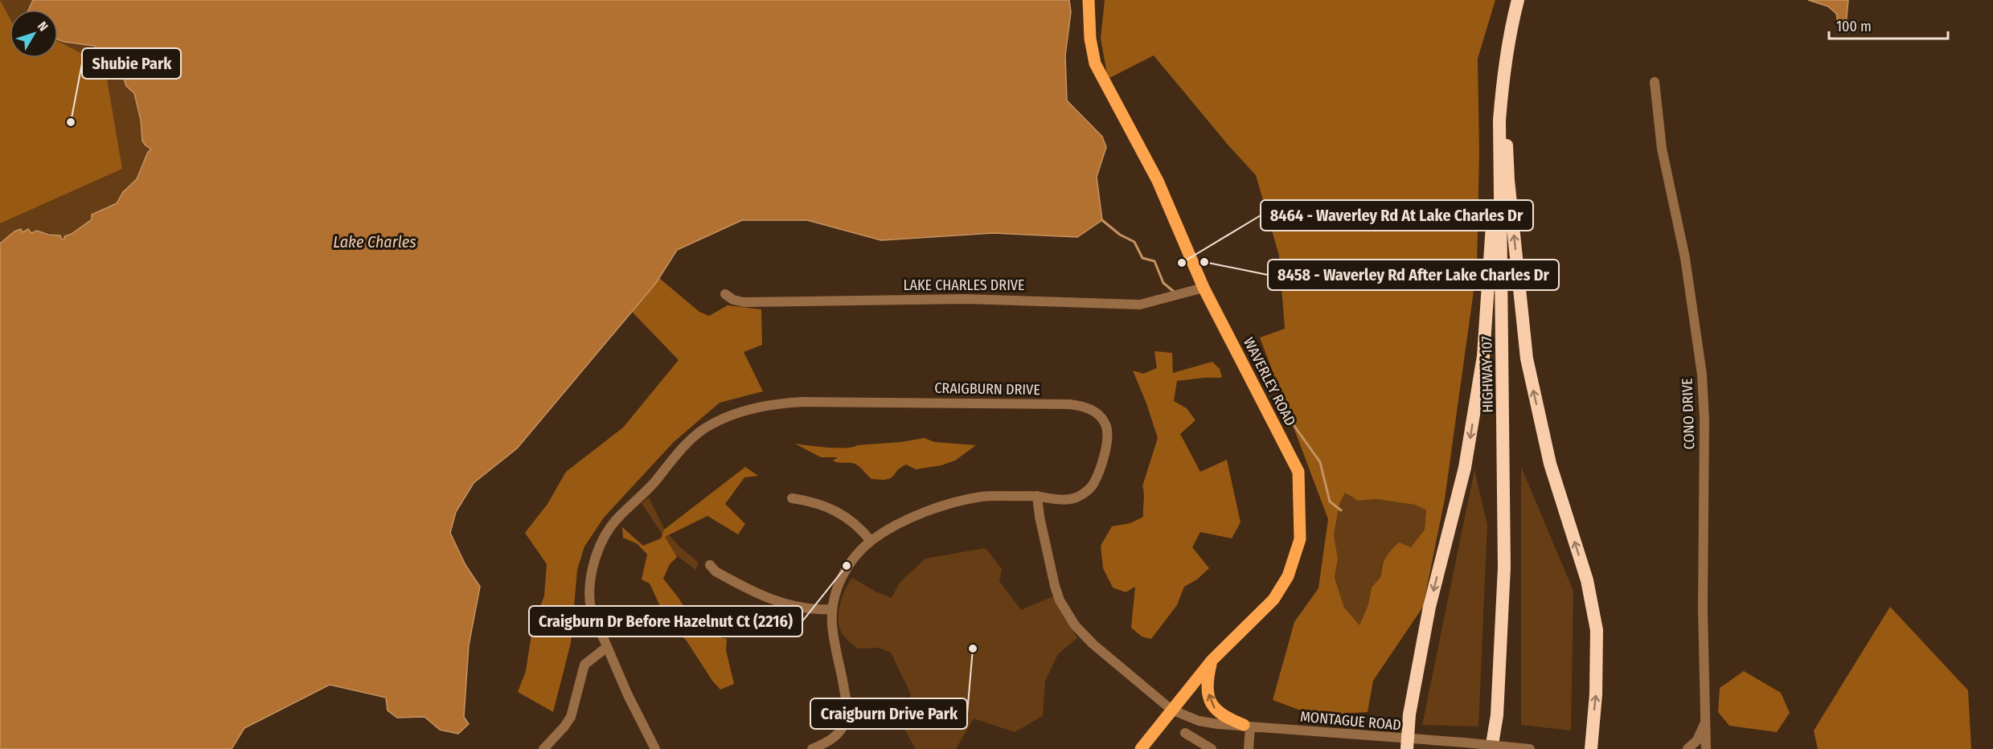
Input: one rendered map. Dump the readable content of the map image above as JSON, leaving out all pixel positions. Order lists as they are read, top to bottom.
{
  "streets": {
    "highway": ["HIGHWAY 107"],
    "main road": ["WAVERLEY ROAD"],
    "street": [
      "LAKE CHARLES DRIVE",
      "CRAIGBURN DRIVE",
      "CONO DRIVE",
      "MONTAGUE ROAD"
    ]
  },
  "crossings": [
    ["LAKE CHARLES DRIVE", "WAVERLEY ROAD"],
    ["WAVERLEY ROAD", "MONTAGUE ROAD"],
    ["CRAIGBURN DRIVE", "MONTAGUE ROAD"]
  ],
  "water": ["Lake Charles"],
  "places": [
    "Shubie Park",
    "8458 - Waverley Rd After Lake Charles Dr",
    "8464 - Waverley Rd At Lake Charles Dr",
    "Craigburn Dr Before Hazelnut Ct (2216)",
    "Craigburn Drive Park"
  ],
  "scale_bar": "100 m",
  "north": "top right"
}
